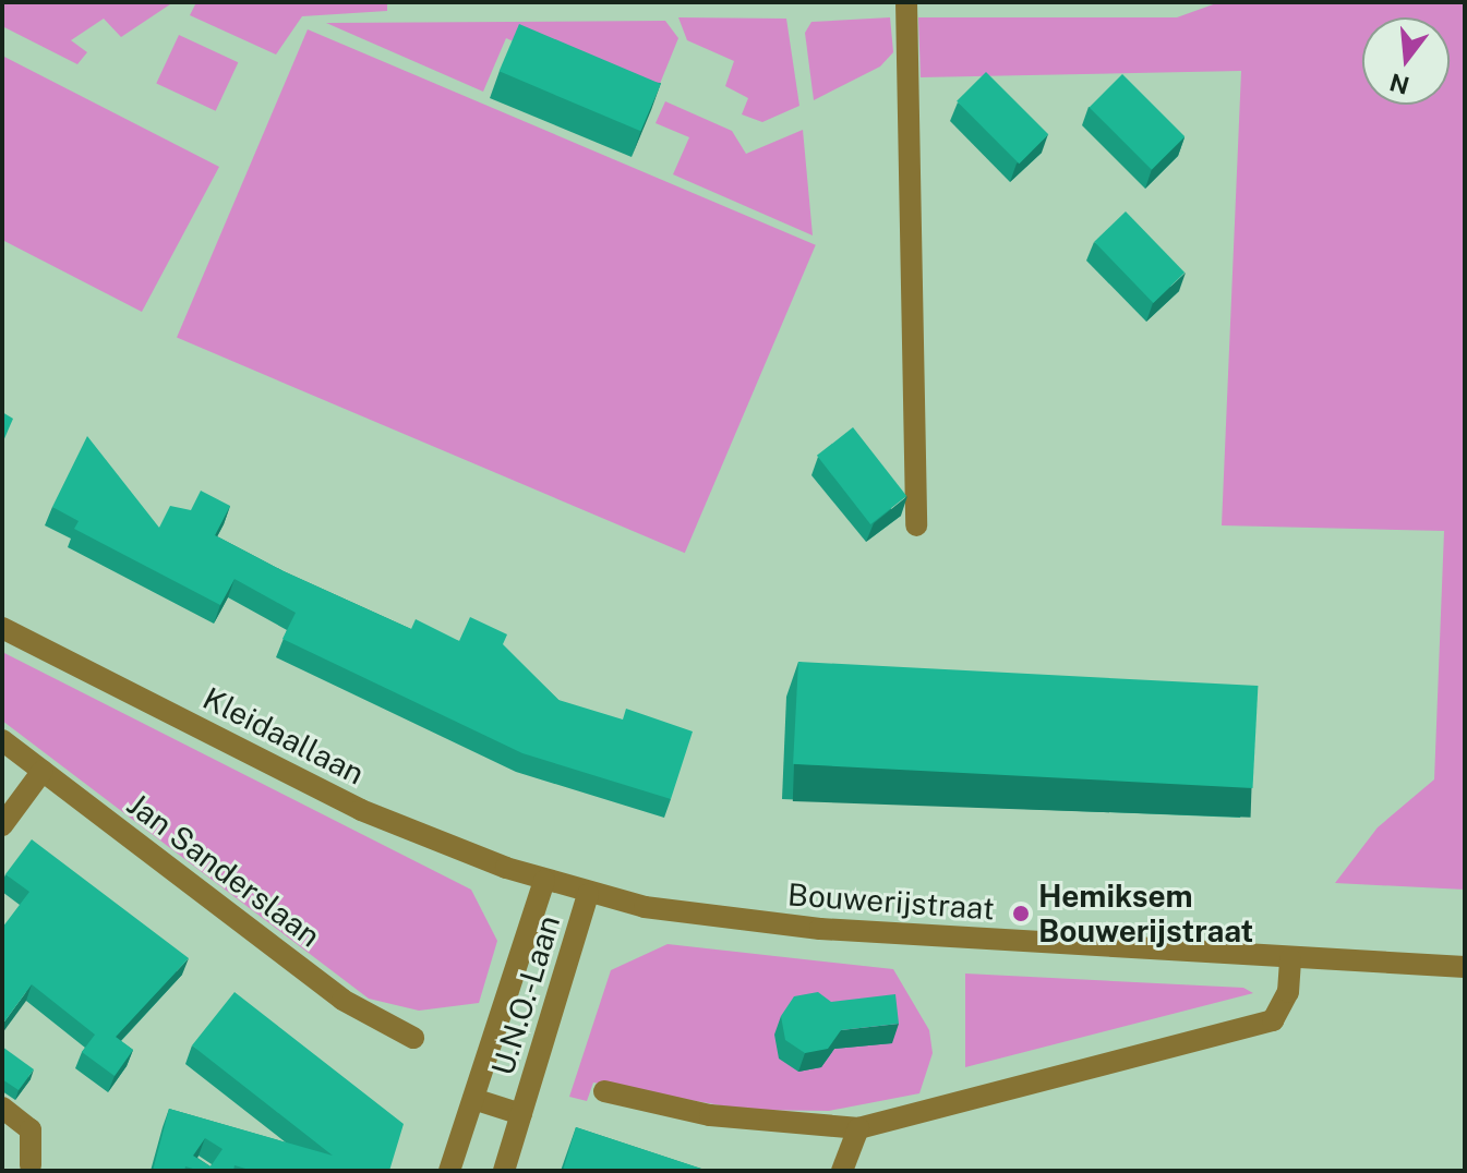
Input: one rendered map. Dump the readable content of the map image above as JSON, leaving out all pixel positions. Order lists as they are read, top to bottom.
{
  "streets": {
    "street": [
      "Kleidaallaan",
      "Jan Sanderslaan",
      "Bouwerijstraat",
      "U.N.O.-Laan"
    ]
  },
  "crossings": [
    ["Kleidaallaan", "Bouwerijstraat"],
    ["Kleidaallaan", "U.N.O.-Laan"],
    ["Bouwerijstraat", "U.N.O.-Laan"]
  ],
  "places": ["Hemiksem Bouwerijstraat"],
  "north": "bottom"
}
